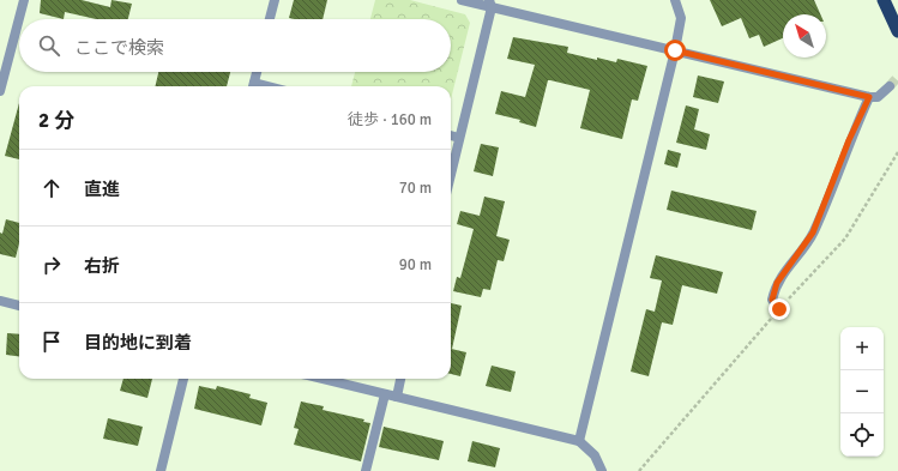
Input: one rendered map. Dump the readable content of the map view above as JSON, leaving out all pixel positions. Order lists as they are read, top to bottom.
{
  "north": "top left",
  "page": {
    "search": "ここで検索",
    "heading": ["2 分", "徒歩 · 160 m"],
    "list": [
      ["直進", "70 m"],
      ["右折", "90 m"],
      "目的地に到着"
    ],
    "map_buttons": ["+", "−"]
  }
}
